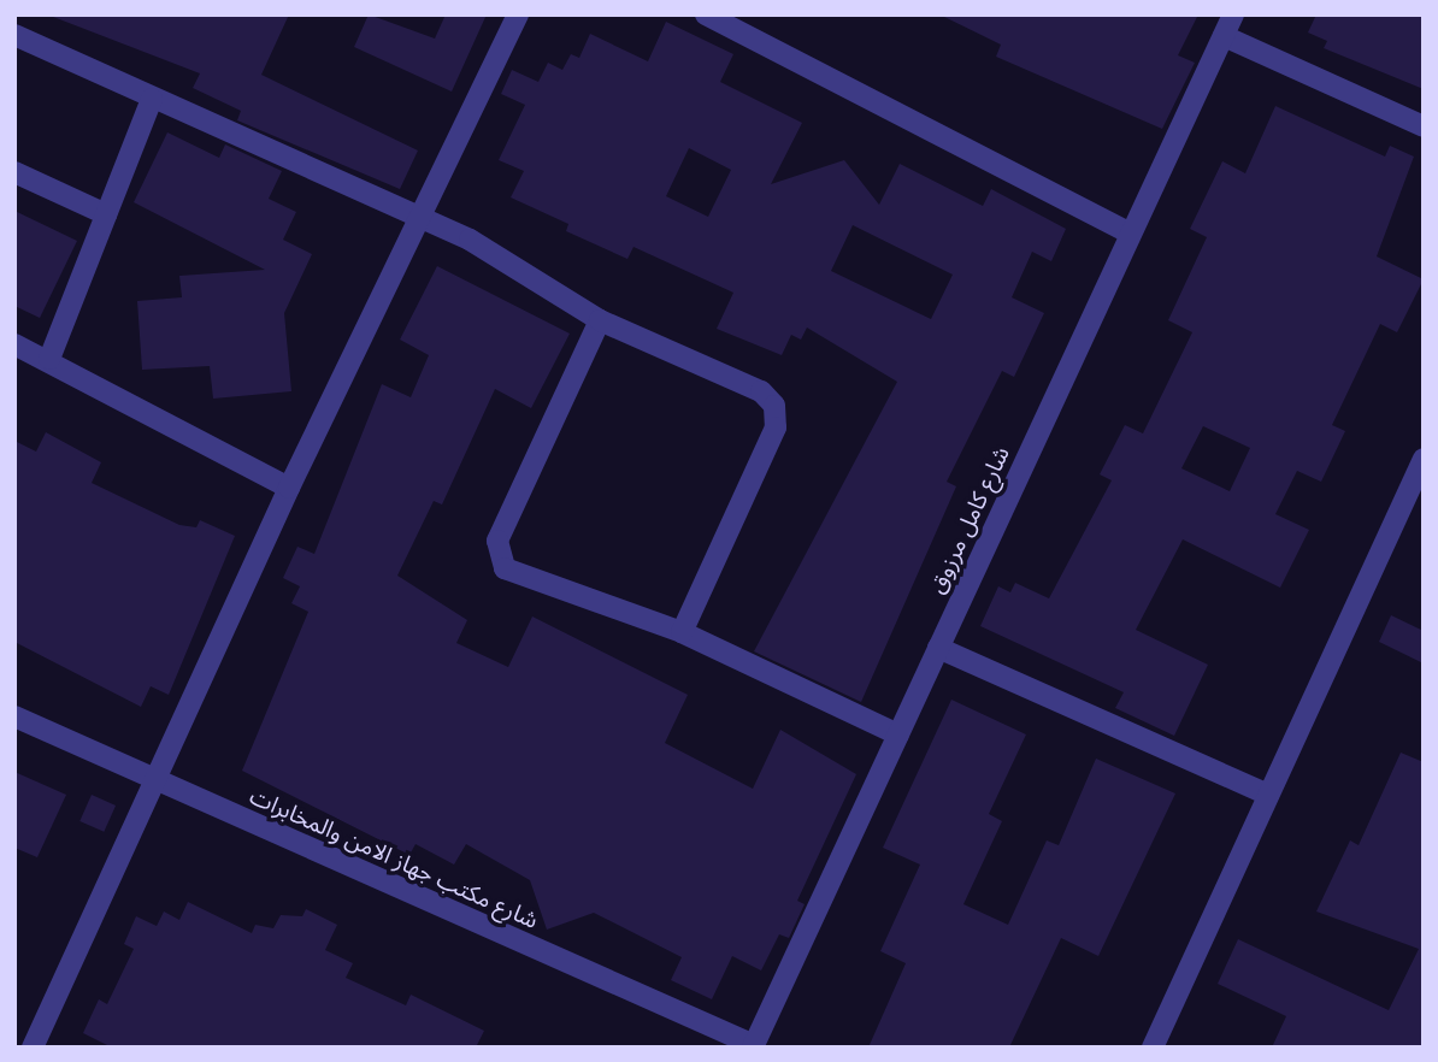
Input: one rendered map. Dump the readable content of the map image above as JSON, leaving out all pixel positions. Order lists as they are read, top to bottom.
{
  "streets": {
    "street": ["شارع كامل مرزوق", "شارع مكتب جهاز الامن والمخابرات"]
  },
  "crossings": [
    ["شارع كامل مرزوق", "شارع مكتب جهاز الامن والمخابرات"]
  ]
}
